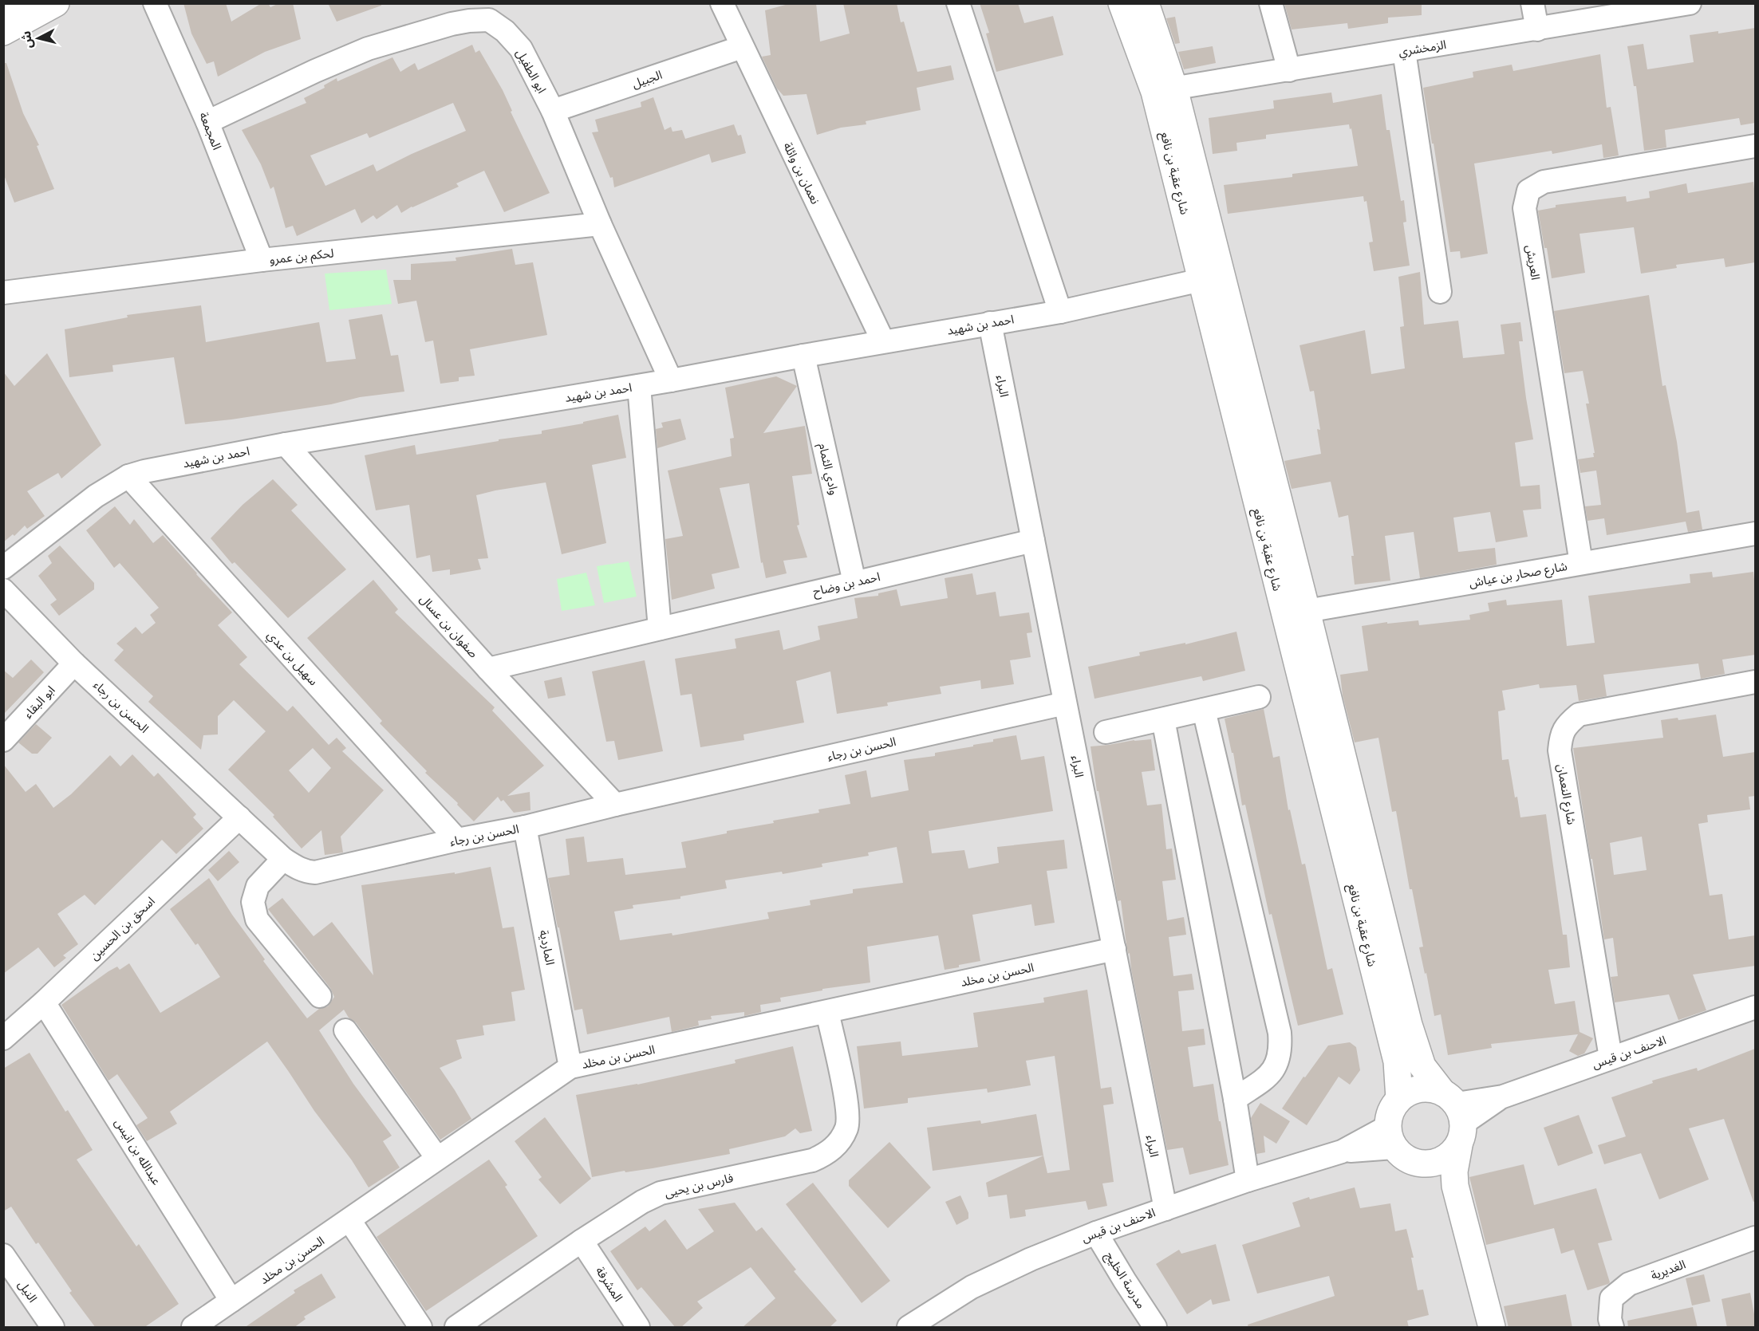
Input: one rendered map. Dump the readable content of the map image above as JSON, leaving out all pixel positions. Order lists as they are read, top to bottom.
{
  "streets": {
    "street": [
      "الزمخشري",
      "ابو الطفيل",
      "الجبيل",
      "المجمعة",
      "نعمان بن وائلة",
      "شارع عقبة بن نافع",
      "لحكم بن عمرو",
      "العريش",
      "احمد بن شهيد",
      "البراء",
      "وادي الثمام",
      "شارع صحار بن عياش",
      "احمد بن وضاح",
      "صفوان بن عسال",
      "سهيل بن عدي",
      "ابو البقاء",
      "الحسن بن رجاء",
      "شارع النعمان",
      "اسحق بن الحسين",
      "الماردية",
      "الحسن بن مخلد",
      "الاحنف بن قيس",
      "عبدالله بن انيس",
      "فارس بن يحيى",
      "الغديرية",
      "مدرسة الخليج",
      "المشرفة",
      "النيل"
    ]
  },
  "crossings": [
    ["الزمخشري", "شارع عقبة بن نافع"],
    ["ابو الطفيل", "الجبيل"],
    ["ابو الطفيل", "المجمعة"],
    ["ابو الطفيل", "لحكم بن عمرو"],
    ["ابو الطفيل", "احمد بن شهيد"],
    ["الجبيل", "نعمان بن وائلة"],
    ["المجمعة", "لحكم بن عمرو"],
    ["نعمان بن وائلة", "احمد بن شهيد"],
    ["شارع عقبة بن نافع", "احمد بن شهيد"],
    ["شارع عقبة بن نافع", "شارع صحار بن عياش"],
    ["شارع عقبة بن نافع", "الاحنف بن قيس"],
    ["العريش", "شارع صحار بن عياش"],
    ["احمد بن شهيد", "البراء"],
    ["احمد بن شهيد", "وادي الثمام"],
    ["احمد بن شهيد", "صفوان بن عسال"],
    ["احمد بن شهيد", "سهيل بن عدي"],
    ["البراء", "احمد بن وضاح"],
    ["البراء", "الحسن بن رجاء"],
    ["البراء", "الحسن بن مخلد"],
    ["البراء", "الاحنف بن قيس"],
    ["وادي الثمام", "احمد بن وضاح"],
    ["احمد بن وضاح", "صفوان بن عسال"],
    ["صفوان بن عسال", "الحسن بن رجاء"],
    ["سهيل بن عدي", "الحسن بن رجاء"],
    ["ابو البقاء", "الحسن بن رجاء"],
    ["الحسن بن رجاء", "اسحق بن الحسين"],
    ["الحسن بن رجاء", "الماردية"],
    ["شارع النعمان", "الاحنف بن قيس"],
    ["اسحق بن الحسين", "عبدالله بن انيس"],
    ["الماردية", "الحسن بن مخلد"],
    ["الحسن بن مخلد", "عبدالله بن انيس"],
    ["الحسن بن مخلد", "فارس بن يحيى"],
    ["الاحنف بن قيس", "مدرسة الخليج"],
    ["فارس بن يحيى", "المشرفة"]
  ],
  "north": "left"
}
